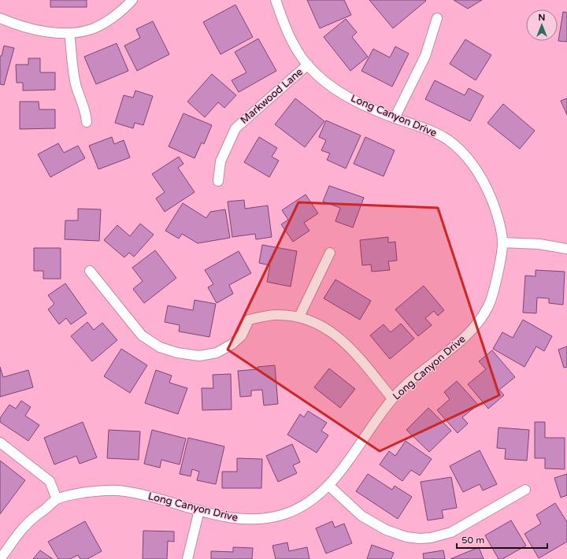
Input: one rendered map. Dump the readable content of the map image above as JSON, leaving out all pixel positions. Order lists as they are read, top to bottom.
{
  "streets": {
    "street": ["Markwood Lane", "Long Canyon Drive"]
  },
  "crossings": [
    ["Markwood Lane", "Long Canyon Drive"]
  ],
  "scale_bar": "50 m",
  "north": "top"
}
